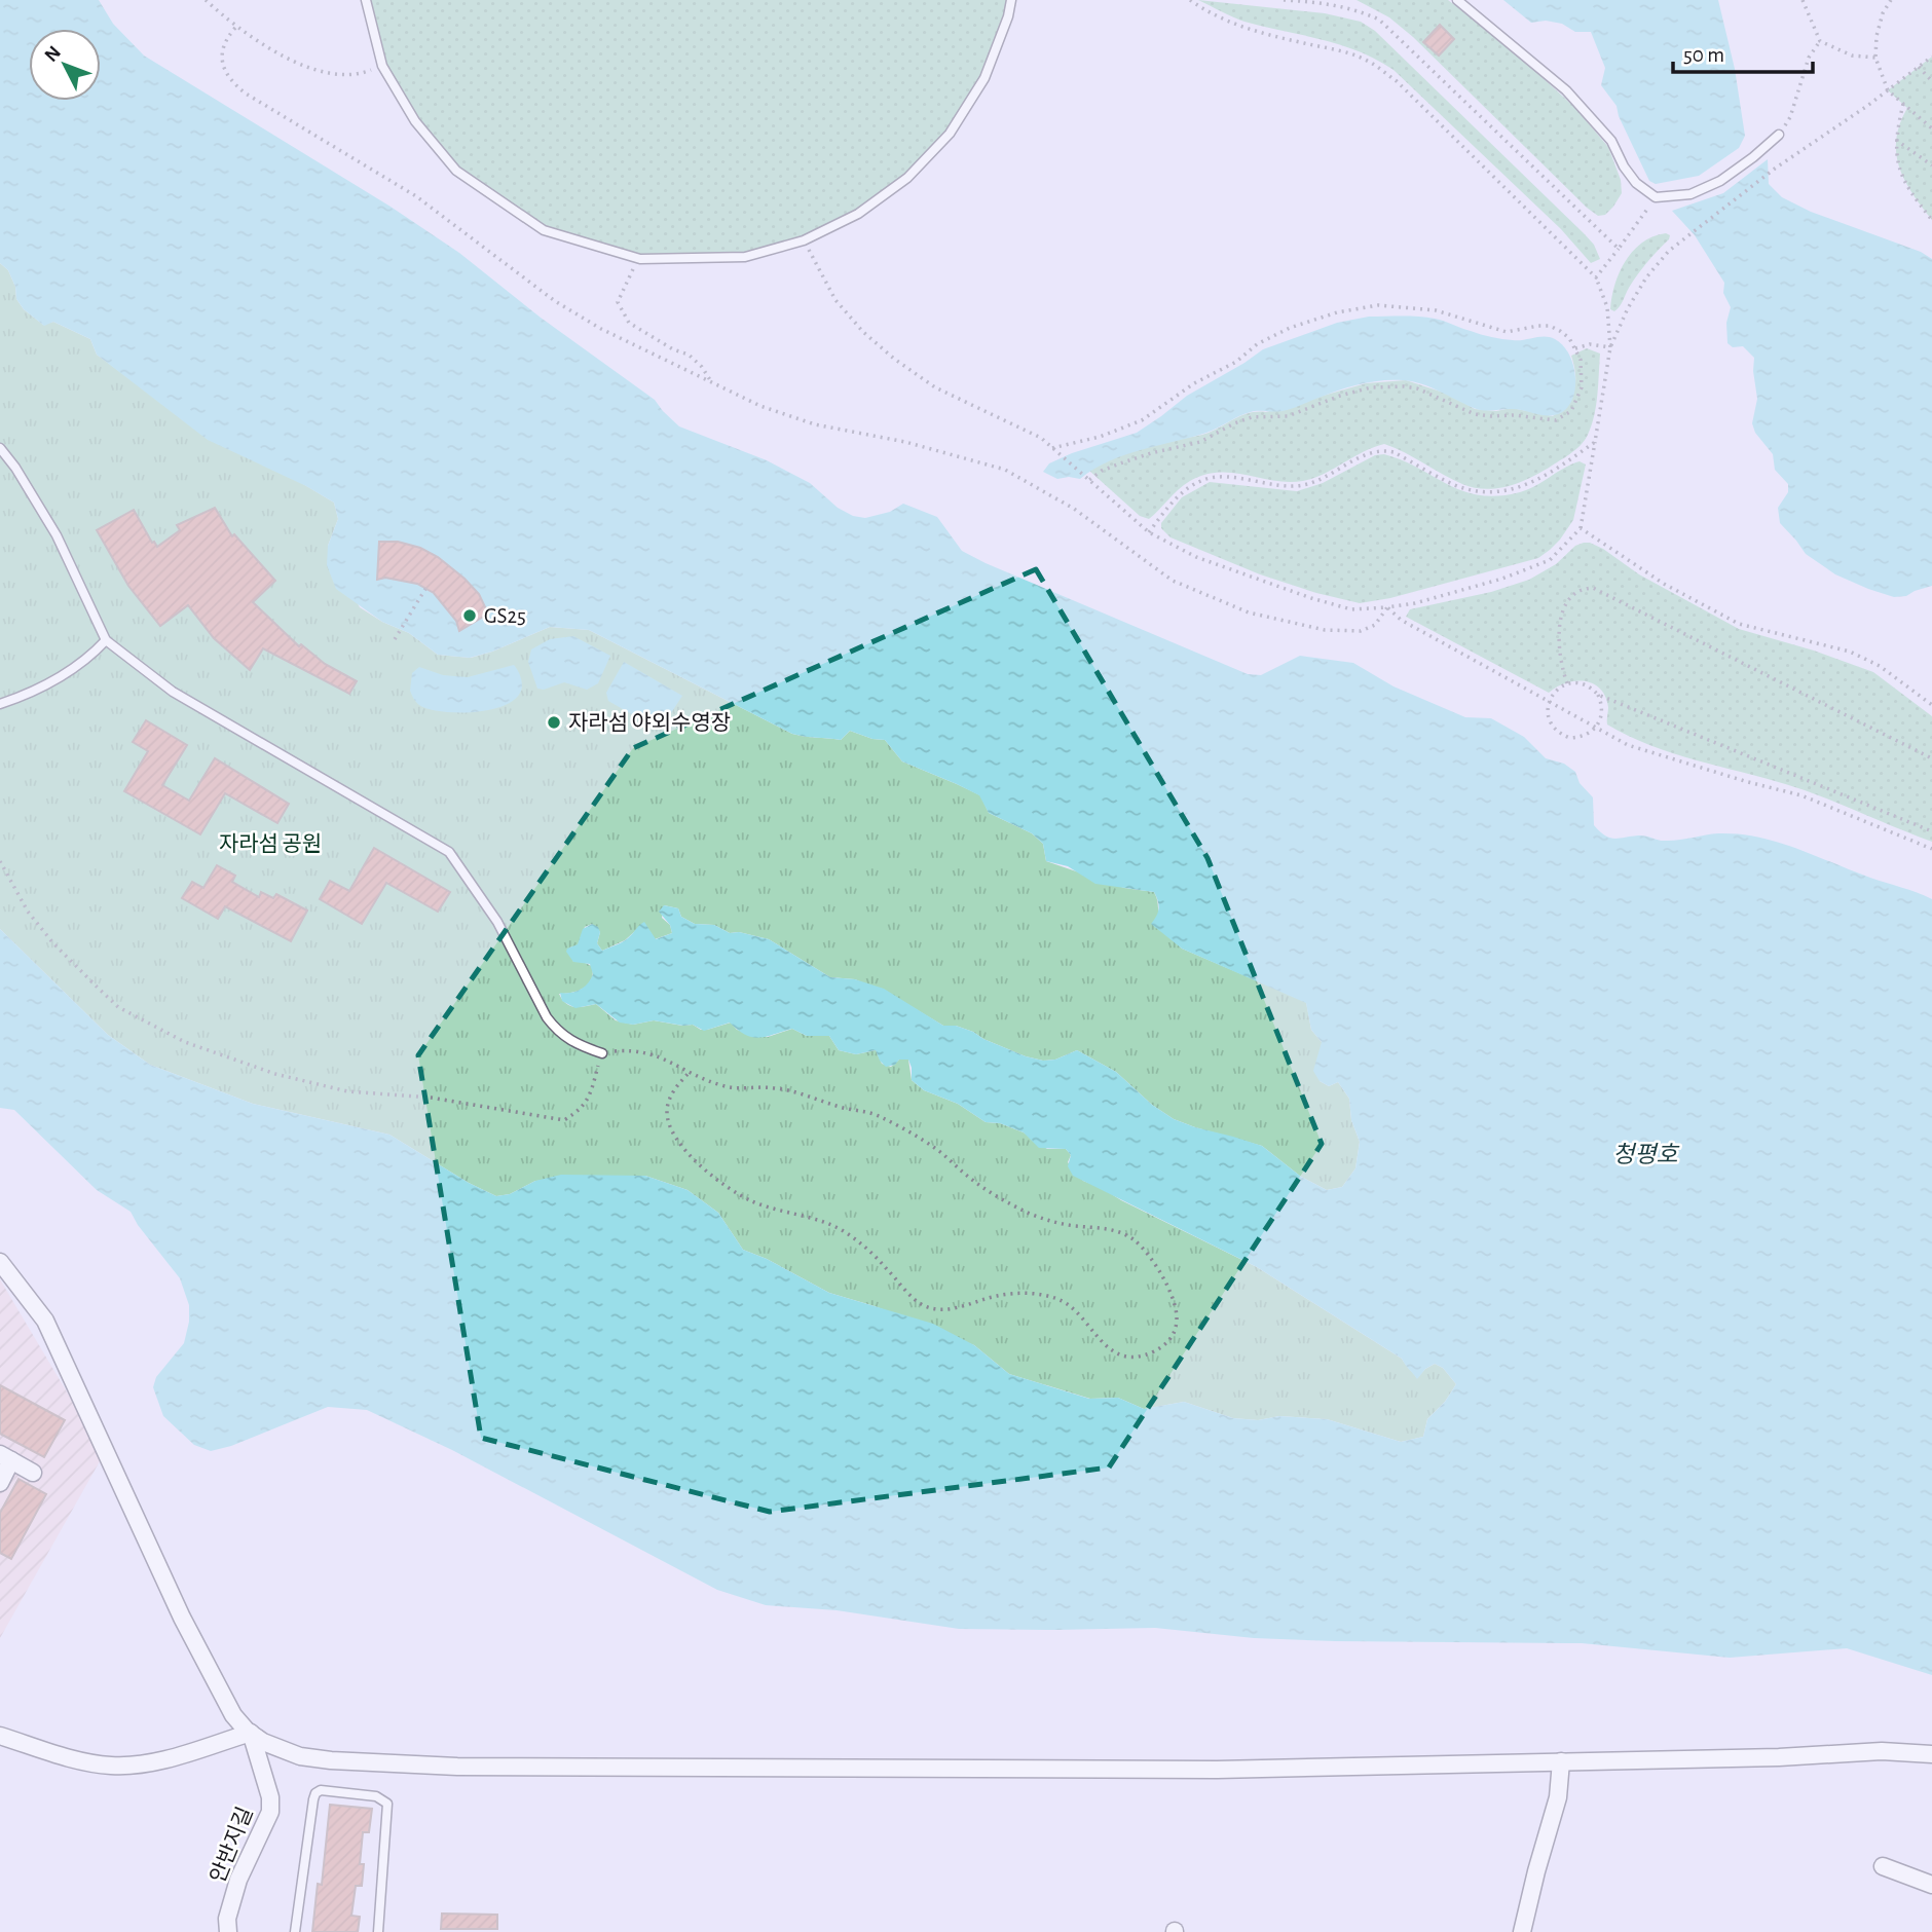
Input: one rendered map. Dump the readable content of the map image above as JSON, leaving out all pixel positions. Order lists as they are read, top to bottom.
{
  "streets": {
    "street": ["안반지길"]
  },
  "water": ["청평호"],
  "parks": ["자라섬 공원"],
  "places": ["GS25", "자라섬 야외수영장"],
  "scale_bar": "50 m",
  "north": "top left"
}
